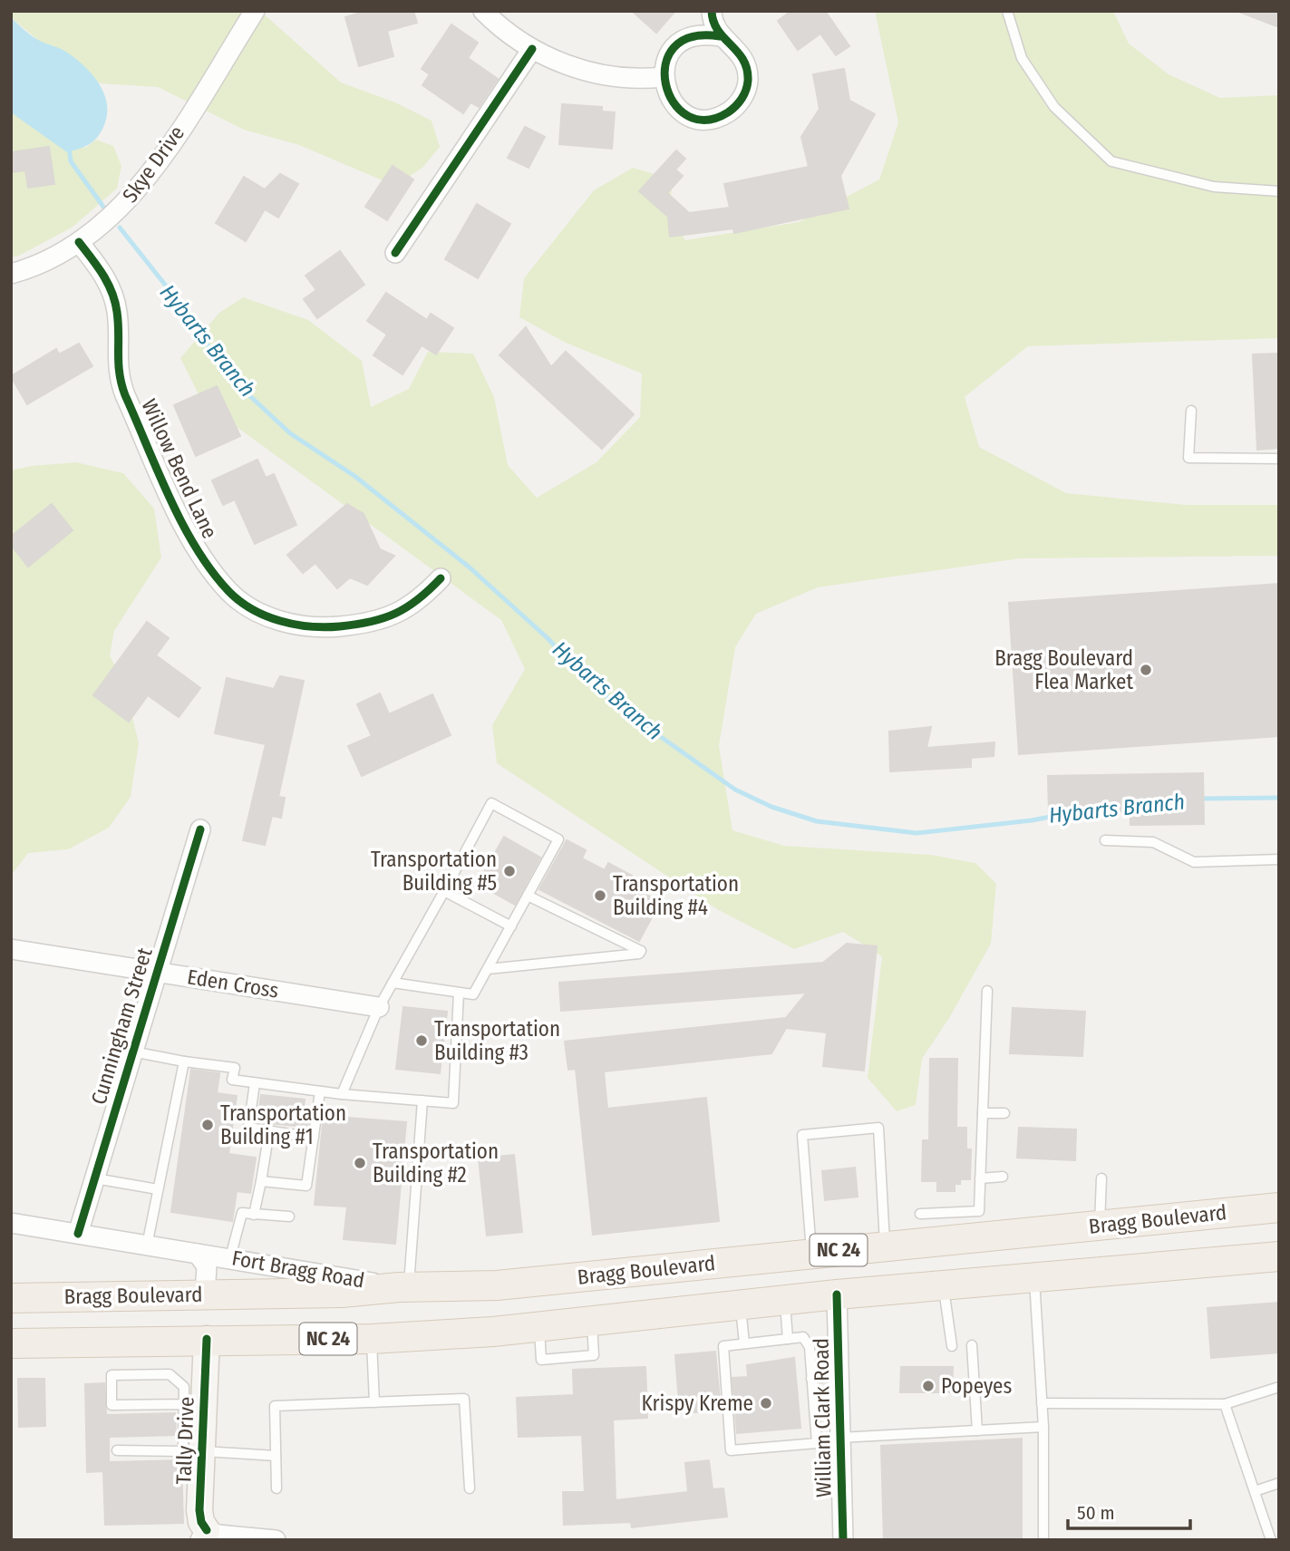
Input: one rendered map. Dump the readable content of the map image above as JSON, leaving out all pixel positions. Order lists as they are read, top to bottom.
{
  "streets": {
    "main road": ["Bragg Boulevard", "NC 24"],
    "street": [
      "Skye Drive",
      "Willow Bend Lane",
      "Eden Cross",
      "Cunningham Street",
      "Fort Bragg Road",
      "William Clark Road",
      "Tally Drive"
    ]
  },
  "crossings": [
    ["Skye Drive", "Willow Bend Lane"],
    ["Eden Cross", "Cunningham Street"],
    ["Cunningham Street", "Fort Bragg Road"],
    ["Bragg Boulevard", "Fort Bragg Road"],
    ["NC 24", "William Clark Road"],
    ["NC 24", "Tally Drive"]
  ],
  "water": ["Hybarts Branch"],
  "places": [
    "Bragg Boulevard Flea Market",
    "Transportation Building #5",
    "Transportation Building #4",
    "Transportation Building #3",
    "Transportation Building #1",
    "Transportation Building #2",
    "Popeyes",
    "Krispy Kreme"
  ],
  "scale_bar": "50 m"
}
